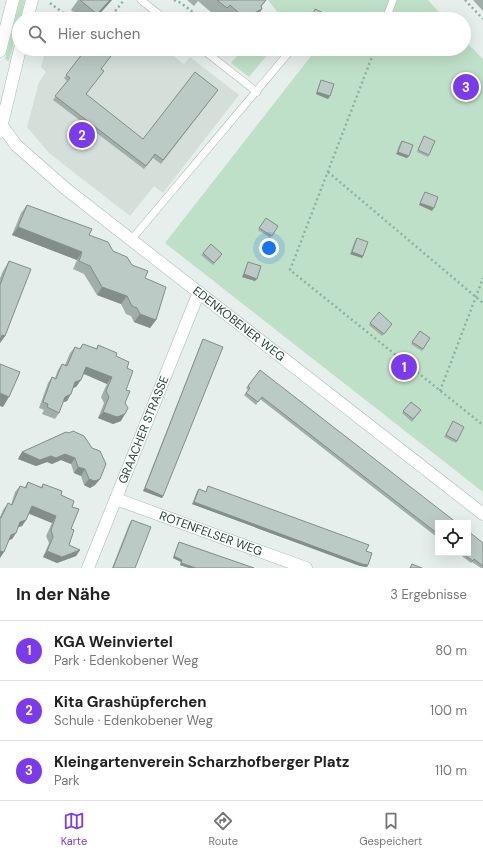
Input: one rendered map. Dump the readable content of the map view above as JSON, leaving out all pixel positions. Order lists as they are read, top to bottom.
{
  "streets": {
    "street": ["EDENKOBENER WEG", "GRAACHER STRASSE", "ROTENFELSER WEG"]
  },
  "crossings": [
    ["EDENKOBENER WEG", "GRAACHER STRASSE"],
    ["GRAACHER STRASSE", "ROTENFELSER WEG"]
  ],
  "page": {
    "search": "Hier suchen",
    "pins": ["3", "2", "1"],
    "heading": ["In der Nähe", "3 Ergebnisse"],
    "list": [
      {
        "mark": "1",
        "name": "KGA Weinviertel",
        "note": "Park · Edenkobener Weg",
        "value": "80 m"
      },
      {
        "mark": "2",
        "name": "Kita Grashüpferchen",
        "note": "Schule · Edenkobener Weg",
        "value": "100 m"
      },
      {
        "mark": "3",
        "name": "Kleingartenverein Scharzhofberger Platz",
        "note": "Park",
        "value": "110 m"
      }
    ],
    "nav": ["Karte", "Route", "Gespeichert"]
  }
}
